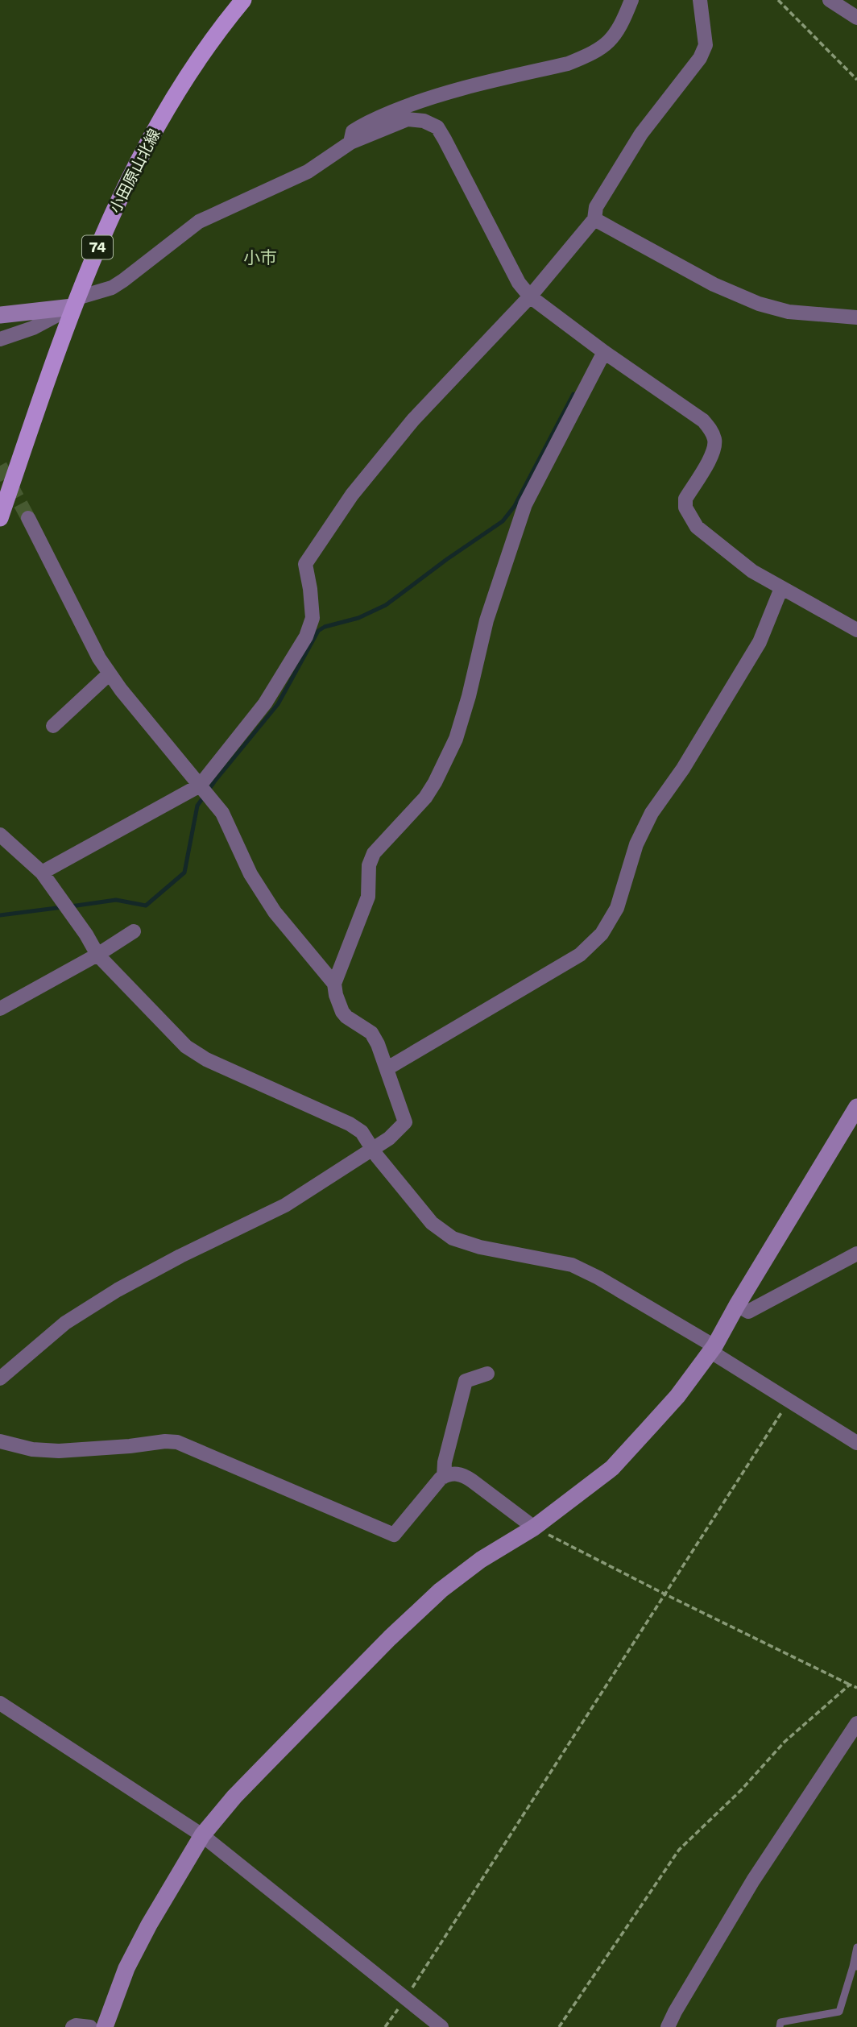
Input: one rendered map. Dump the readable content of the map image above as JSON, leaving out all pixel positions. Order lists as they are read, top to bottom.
{
  "streets": {
    "main road": ["小田原山北線", "74"]
  },
  "districts": ["小市"]
}
